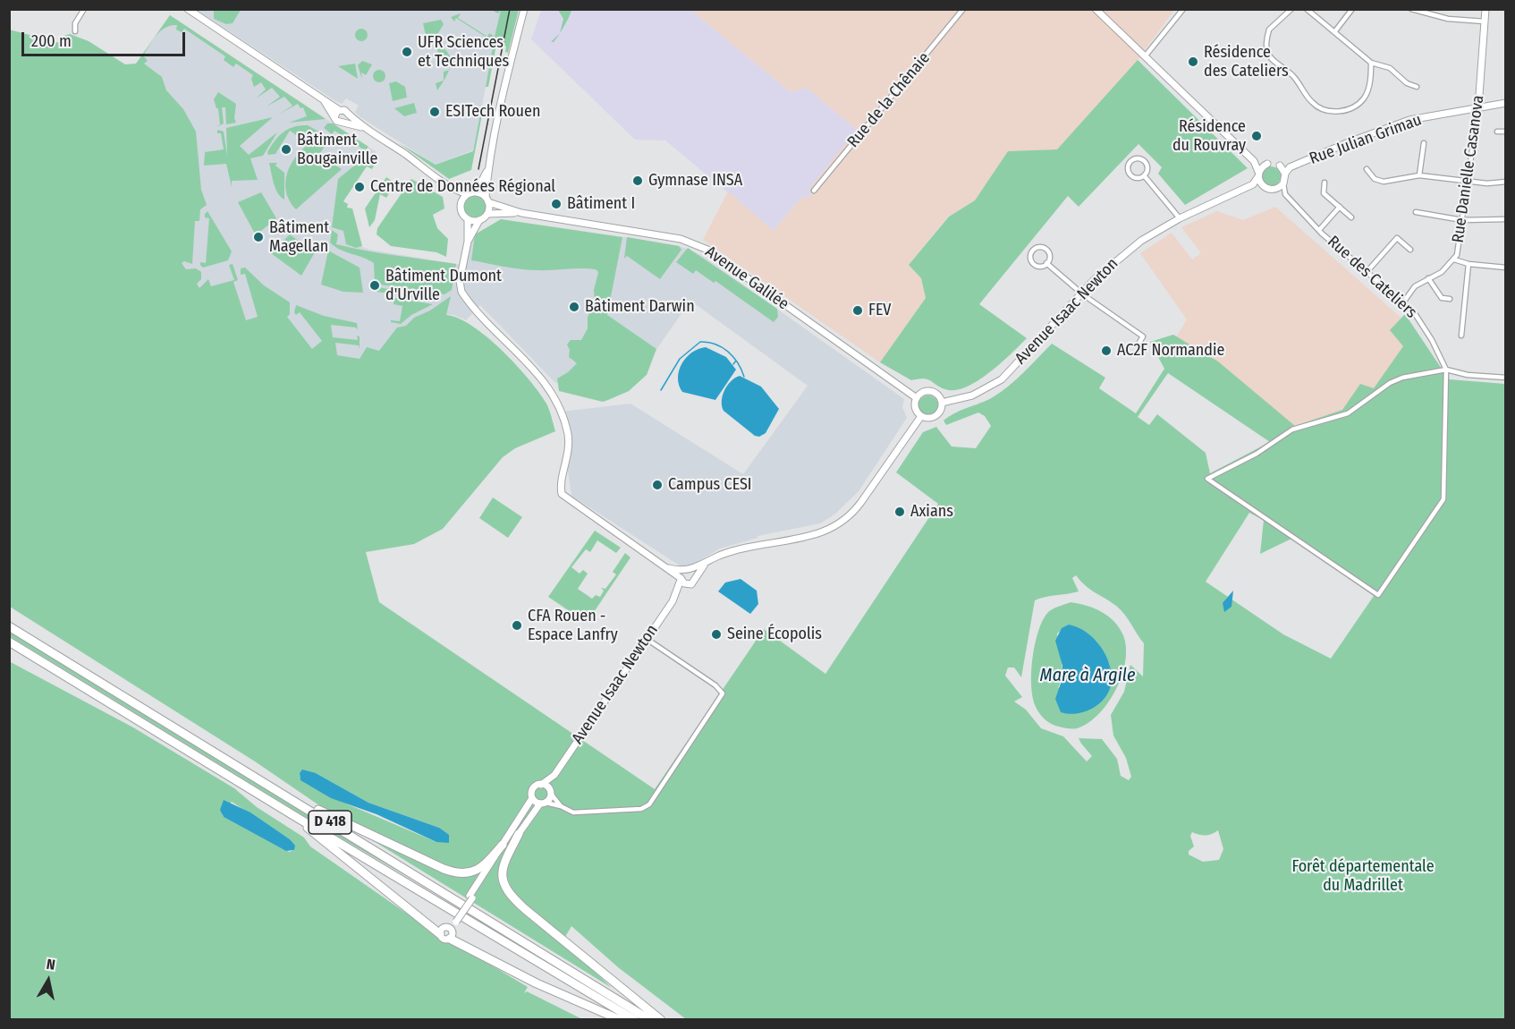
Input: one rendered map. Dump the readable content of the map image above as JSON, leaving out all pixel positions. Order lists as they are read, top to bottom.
{
  "streets": {
    "highway": ["D 418"],
    "street": [
      "Rue de la Chênaie",
      "Rue Julian Grimau",
      "Rue Danielle Casanova",
      "Rue des Cateliers",
      "Avenue Galilée",
      "Avenue Isaac Newton"
    ]
  },
  "crossings": [
    ["Rue Julian Grimau", "Rue Danielle Casanova"],
    ["Rue Julian Grimau", "Rue des Cateliers"],
    ["Rue Julian Grimau", "Avenue Isaac Newton"],
    ["Rue Danielle Casanova", "Rue des Cateliers"],
    ["Rue des Cateliers", "Avenue Isaac Newton"],
    ["Avenue Galilée", "Avenue Isaac Newton"]
  ],
  "water": ["Mare à Argile"],
  "parks": ["Forêt départementale du Madrillet"],
  "places": [
    "UFR Sciences et Techniques",
    "Résidence des Cateliers",
    "ESITech Rouen",
    "Résidence du Rouvray",
    "Bâtiment Bougainville",
    "Gymnase INSA",
    "Centre de Données Régional",
    "Bâtiment I",
    "Bâtiment Magellan",
    "Bâtiment Dumont d'Urville",
    "Bâtiment Darwin",
    "FEV",
    "AC2F Normandie",
    "Campus CESI",
    "Axians",
    "CFA Rouen - Espace Lanfry",
    "Seine Écopolis"
  ],
  "scale_bar": "200 m",
  "north": "top"
}
